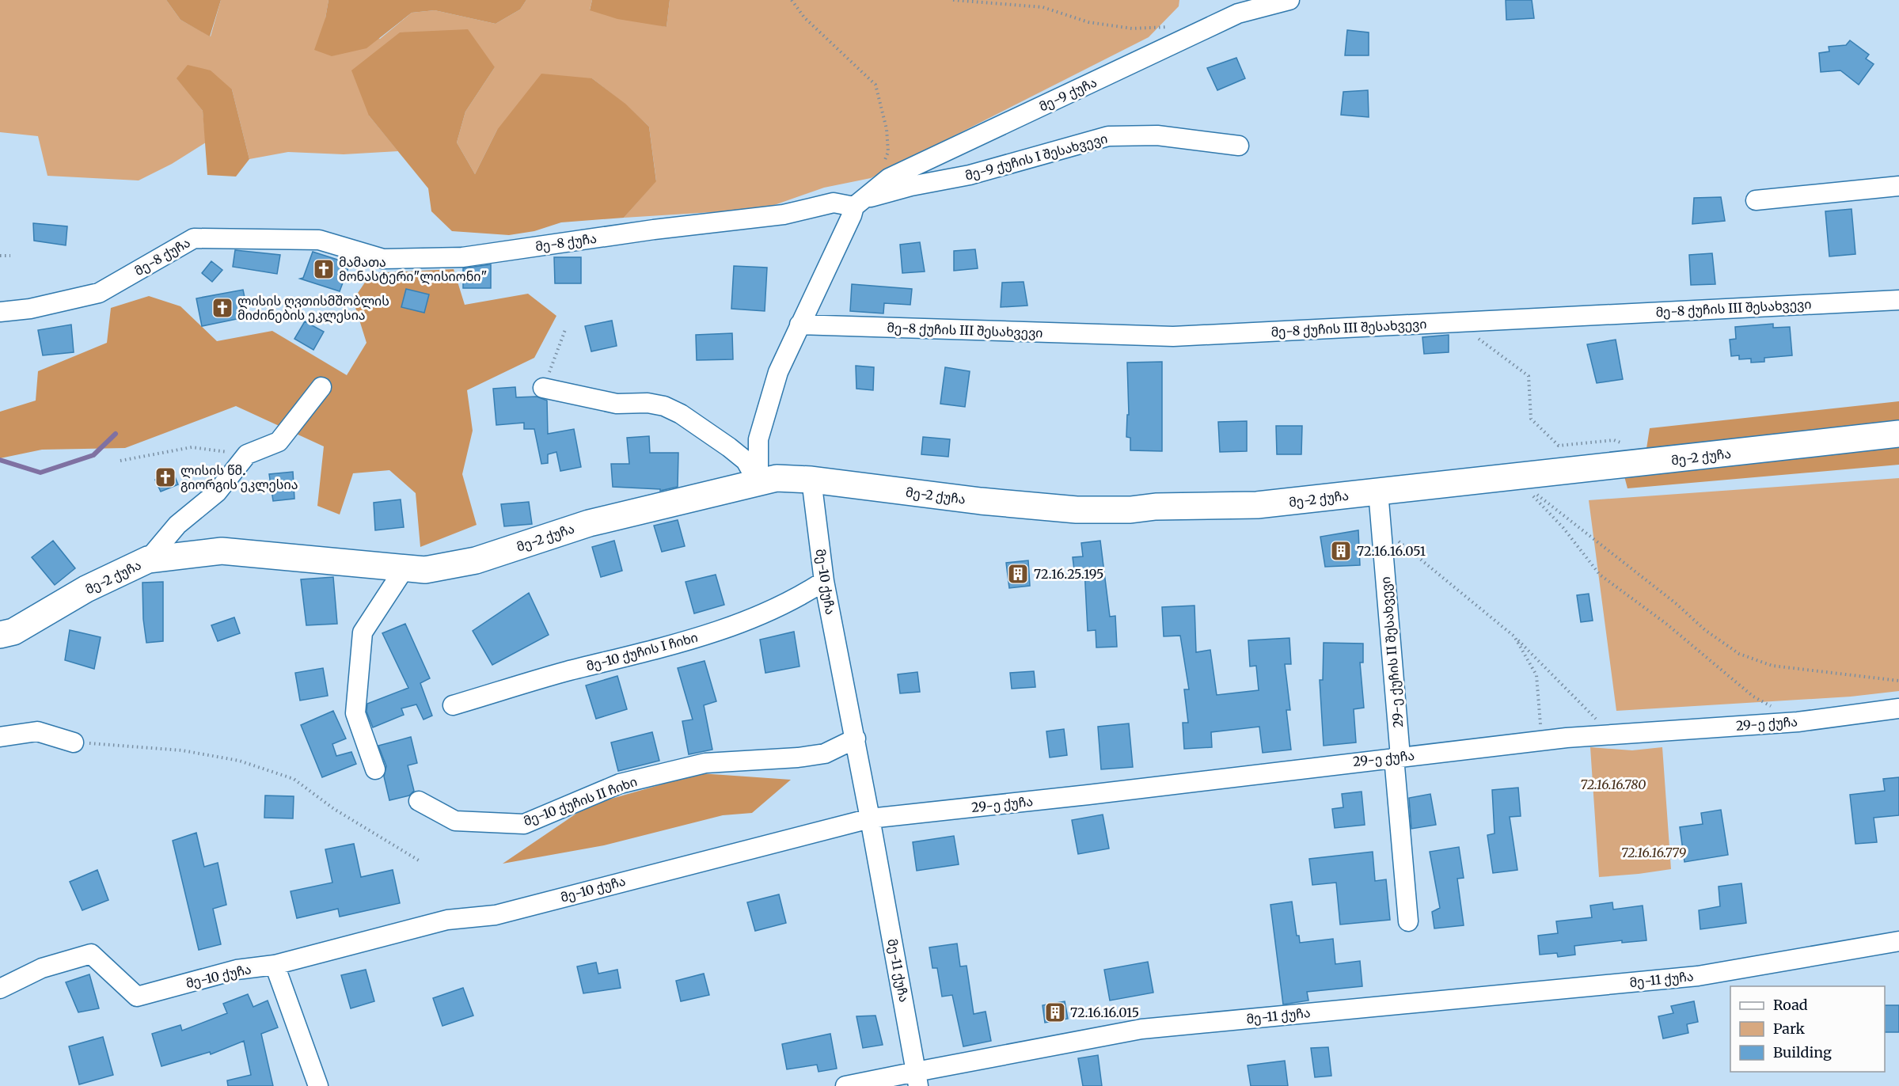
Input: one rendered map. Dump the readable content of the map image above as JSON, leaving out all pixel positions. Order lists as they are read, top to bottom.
{
  "streets": {
    "main road": ["მე-2 ქუჩა"],
    "street": [
      "მე-9 ქუჩა",
      "მე-9 ქუჩის I შესახვევი",
      "მე-8 ქუჩა",
      "მე-8 ქუჩის III შესახვევი",
      "მე-10 ქუჩა",
      "მე-10 ქუჩის I ჩიხი",
      "29-ე ქუჩის II შესახვევი",
      "29-ე ქუჩა",
      "მე-10 ქუჩის II ჩიხი",
      "მე-11 ქუჩა"
    ]
  },
  "crossings": [
    ["მე-9 ქუჩა", "მე-9 ქუჩის I შესახვევი"],
    ["მე-9 ქუჩა", "მე-8 ქუჩა"],
    ["მე-9 ქუჩის I შესახვევი", "მე-8 ქუჩა"],
    ["მე-2 ქუჩა", "მე-10 ქუჩა"],
    ["მე-2 ქუჩა", "29-ე ქუჩის II შესახვევი"],
    ["მე-10 ქუჩა", "მე-10 ქუჩის I ჩიხი"],
    ["მე-10 ქუჩა", "29-ე ქუჩა"],
    ["მე-10 ქუჩა", "მე-10 ქუჩის II ჩიხი"],
    ["მე-10 ქუჩა", "მე-11 ქუჩა"],
    ["29-ე ქუჩის II შესახვევი", "29-ე ქუჩა"],
    ["29-ე ქუჩა", "მე-11 ქუჩა"]
  ],
  "parks": ["72.16.16.780", "72.16.16.779"],
  "places": {
    "church": ["მამათა მონასტერი\"ლისიონი\"", "ლისის ღვთისმშობლის მიძინების ეკლესია", "ლისის წმ. გიორგის ეკლესია"],
    "building": ["72.16.16.051", "72.16.25.195", "72.16.16.015"]
  },
  "legend": ["Road", "Park", "Building"]
}
